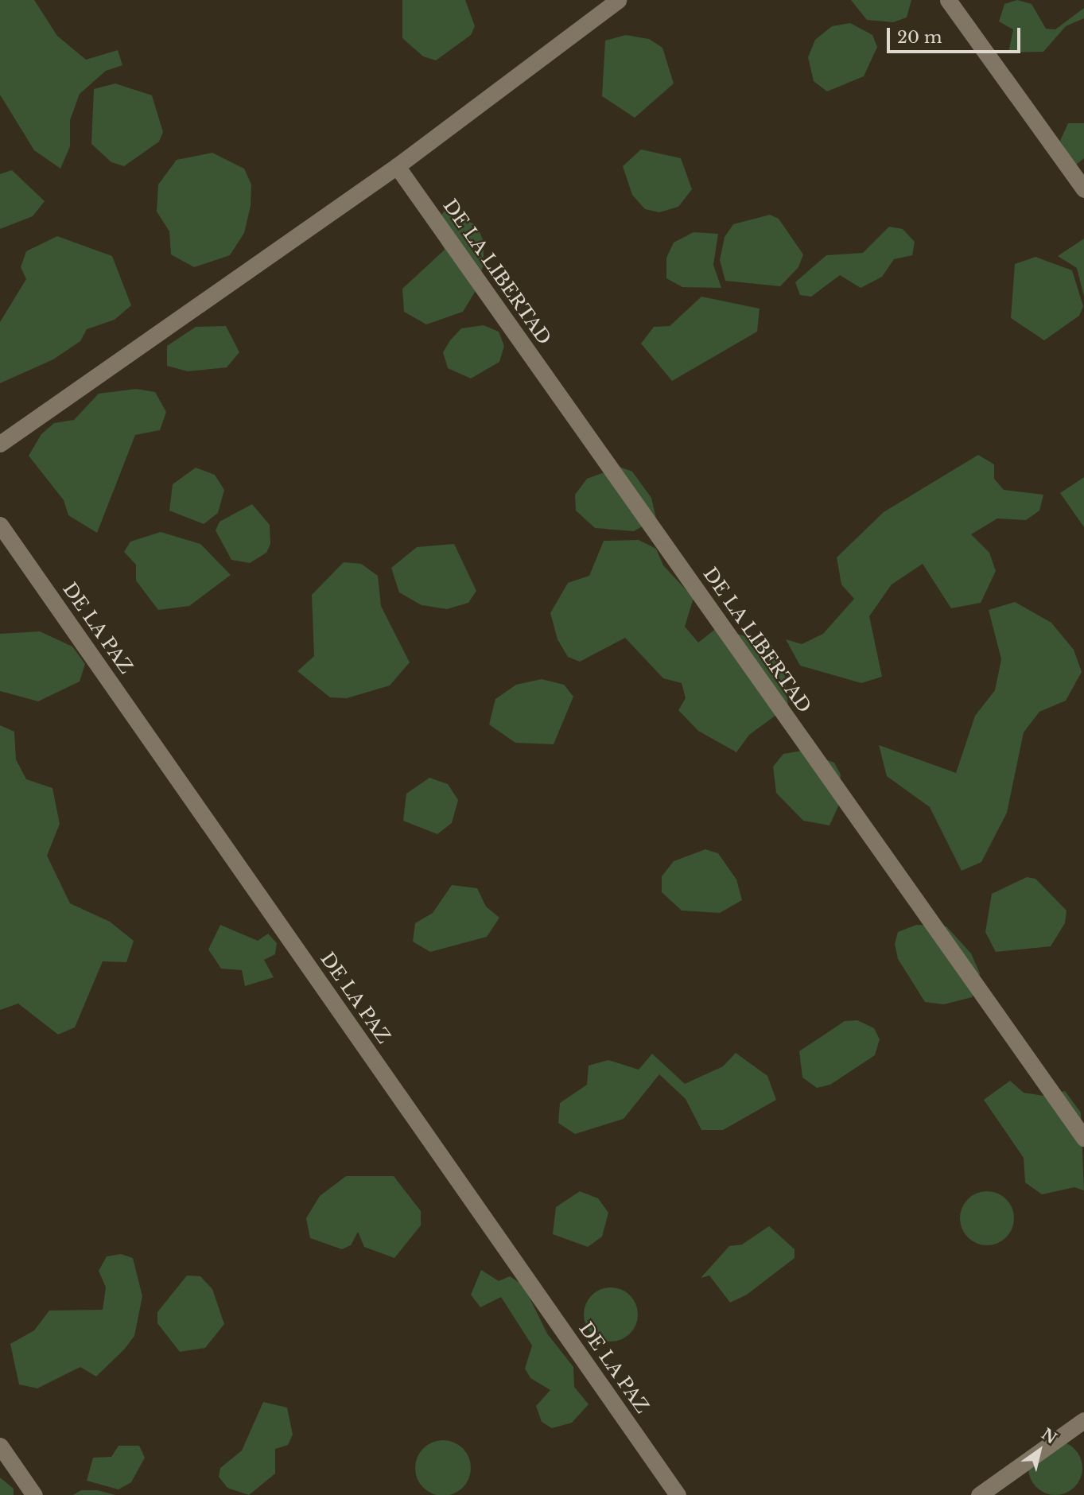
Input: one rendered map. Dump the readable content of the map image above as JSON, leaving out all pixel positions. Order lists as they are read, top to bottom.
{
  "streets": {
    "street": ["DE LA LIBERTAD", "DE LA PAZ"]
  },
  "scale_bar": "20 m",
  "north": "top right"
}
